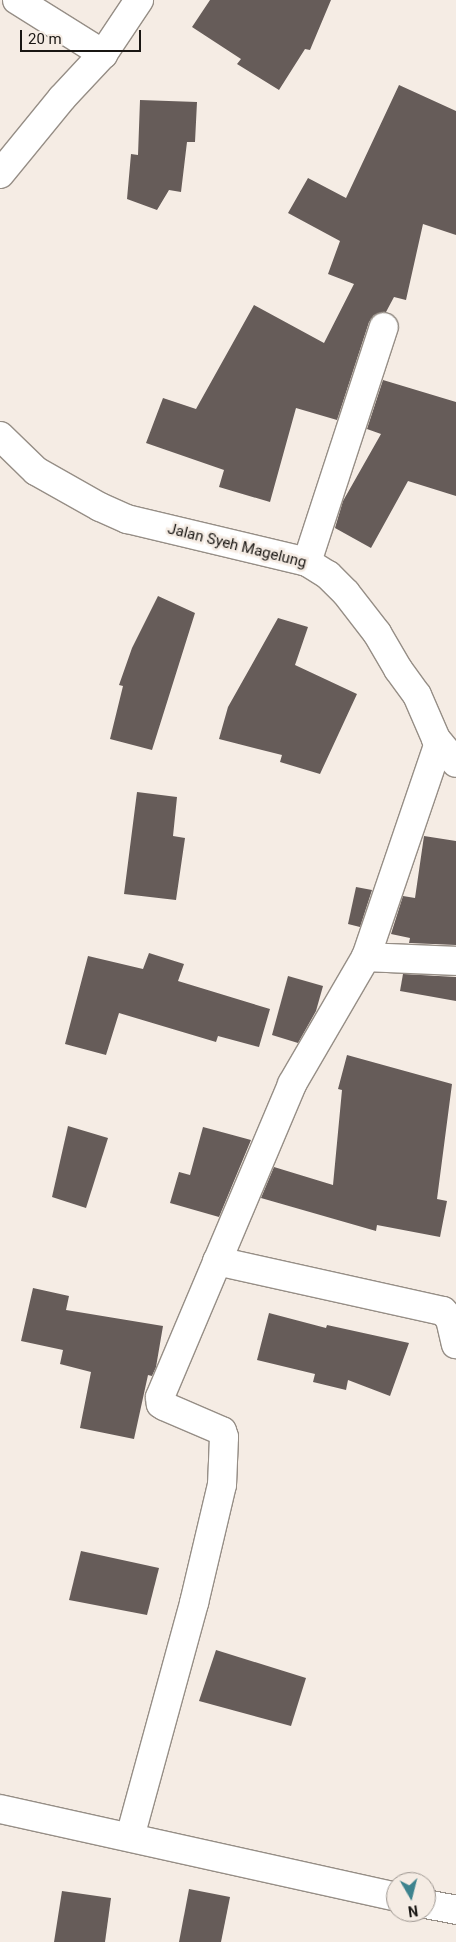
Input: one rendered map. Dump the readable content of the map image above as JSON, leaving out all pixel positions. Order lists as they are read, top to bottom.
{
  "streets": {
    "street": ["Jalan Syeh Magelung"]
  },
  "scale_bar": "20 m",
  "north": "bottom"
}
